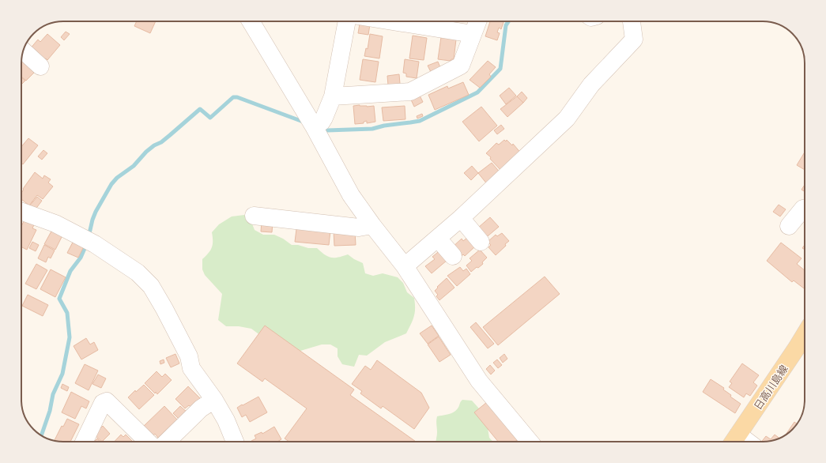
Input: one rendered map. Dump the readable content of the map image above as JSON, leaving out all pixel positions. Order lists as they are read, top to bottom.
{
  "streets": {
    "main road": ["日高川島線"]
  }
}
